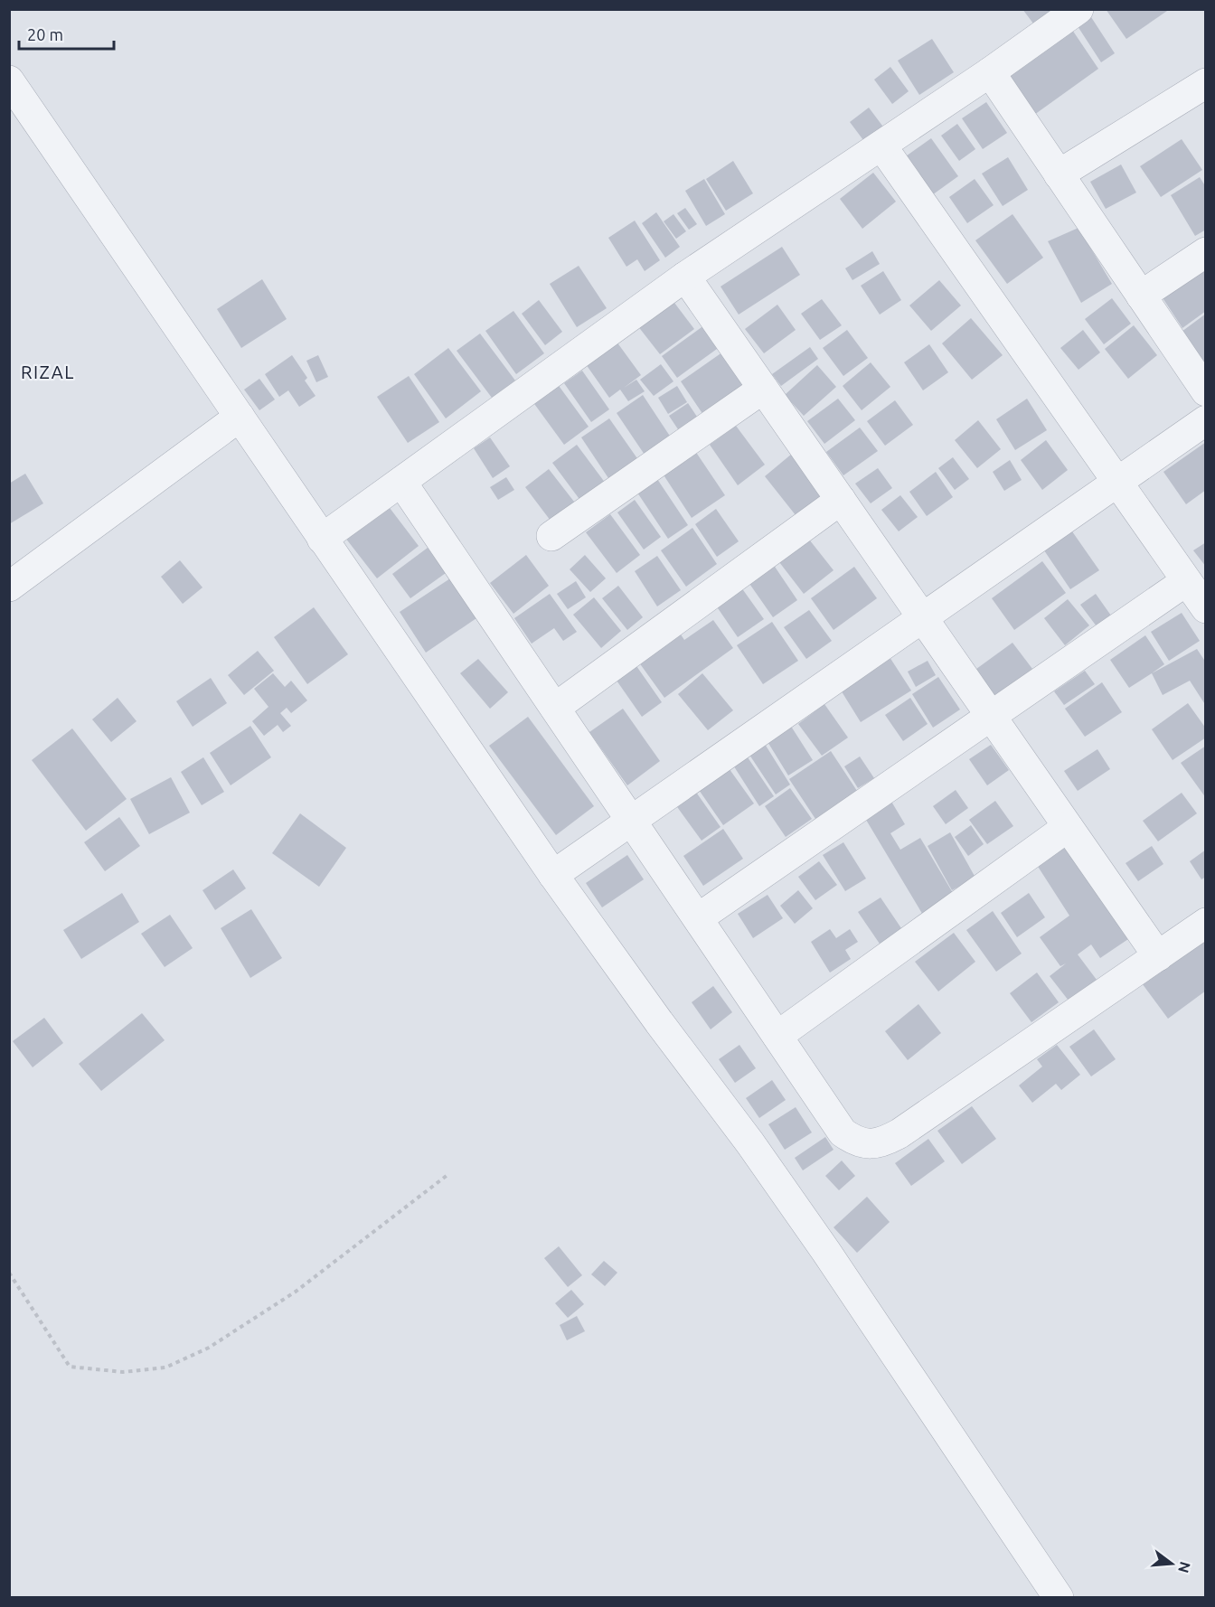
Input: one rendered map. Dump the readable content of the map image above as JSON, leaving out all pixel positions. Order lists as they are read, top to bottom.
{
  "districts": ["RIZAL"],
  "scale_bar": "20 m",
  "north": "right"
}
